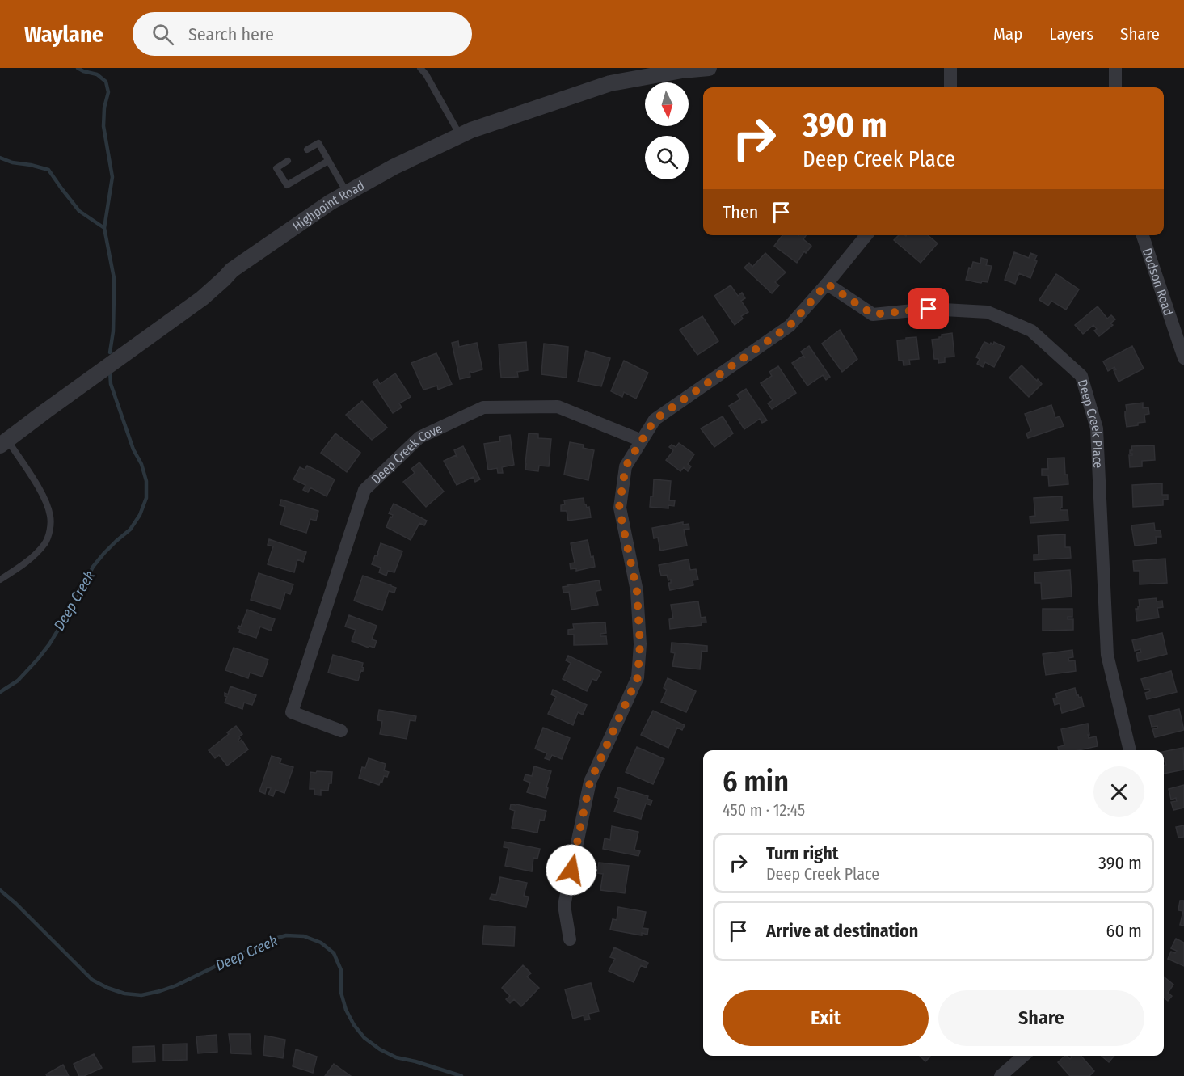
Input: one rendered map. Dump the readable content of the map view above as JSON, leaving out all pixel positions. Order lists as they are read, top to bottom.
{
  "streets": {
    "street": [
      "Highpoint Road",
      "Dodson Road",
      "Deep Creek Place",
      "Deep Creek Cove"
    ]
  },
  "water": ["Deep Creek"],
  "north": "bottom",
  "page": {
    "header": "Waylane",
    "search": "Search here",
    "nav": ["Map", "Layers", "Share"],
    "turn": ["390 m", "Deep Creek Place"],
    "then": "Then",
    "heading": ["6 min", "450 m · 12:45"],
    "list": [
      {
        "name": "Turn right",
        "note": "Deep Creek Place",
        "value": "390 m"
      },
      {
        "name": "Arrive at destination",
        "value": "60 m"
      }
    ],
    "buttons": ["Exit", "Share"]
  }
}
